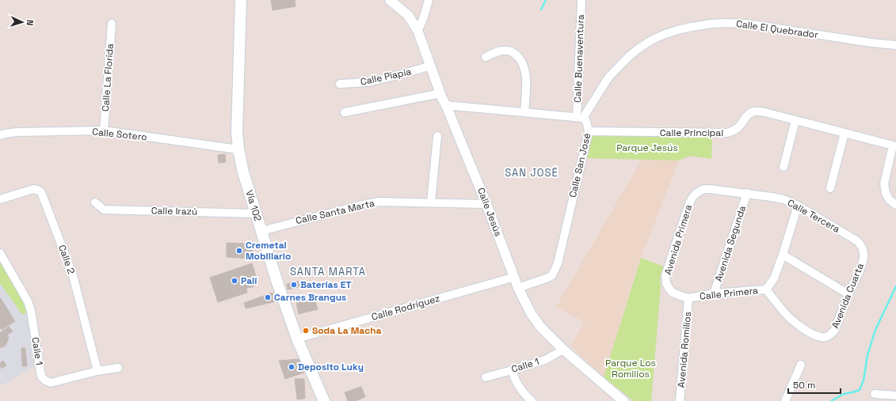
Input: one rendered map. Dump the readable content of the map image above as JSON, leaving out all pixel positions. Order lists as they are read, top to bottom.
{
  "streets": {
    "main road": ["Vía 102"],
    "street": [
      "Calle El Quebrador",
      "Calle Buenaventura",
      "Calle Piapia",
      "Calle La Florida",
      "Calle Principal",
      "Calle Sotero",
      "Calle San José",
      "Calle Irazú",
      "Calle Santa Marta",
      "Calle Jesús",
      "Calle Tercera",
      "Avenida Primera",
      "Avenida Segunda",
      "Calle 2",
      "Calle Primera",
      "Avenida Cuarta",
      "Calle Rodríguez",
      "Avenida Romilios",
      "Calle 1"
    ]
  },
  "crossings": [
    ["Calle El Quebrador", "Calle Buenaventura"],
    ["Calle El Quebrador", "Calle San José"],
    ["Calle Buenaventura", "Calle San José"],
    ["Calle Piapia", "Calle Jesús"],
    ["Calle La Florida", "Calle Sotero"],
    ["Calle Principal", "Calle San José"],
    ["Calle Sotero", "Vía 102"],
    ["Calle San José", "Calle Jesús"],
    ["Vía 102", "Calle Irazú"],
    ["Vía 102", "Calle Santa Marta"],
    ["Vía 102", "Calle Rodríguez"],
    ["Calle Santa Marta", "Calle Jesús"],
    ["Calle Jesús", "Calle Rodríguez"],
    ["Calle Jesús", "Calle 1"],
    ["Calle Tercera", "Avenida Primera"],
    ["Calle Tercera", "Avenida Segunda"],
    ["Calle Tercera", "Avenida Cuarta"],
    ["Avenida Primera", "Calle Primera"],
    ["Avenida Primera", "Avenida Romilios"],
    ["Avenida Segunda", "Calle Primera"],
    ["Calle 2", "Calle 1"],
    ["Calle Primera", "Avenida Cuarta"],
    ["Calle Primera", "Avenida Romilios"]
  ],
  "districts": ["SAN JOSÉ", "SANTA MARTA"],
  "parks": ["Parque Jesús", "Parque Los Romilios"],
  "places": [
    "Cremetal Mobiliario",
    "Palí",
    "Baterías ET",
    "Carnes Brangus",
    "Soda La Macha",
    "Deposito Luky"
  ],
  "scale_bar": "50 m",
  "north": "right"
}
